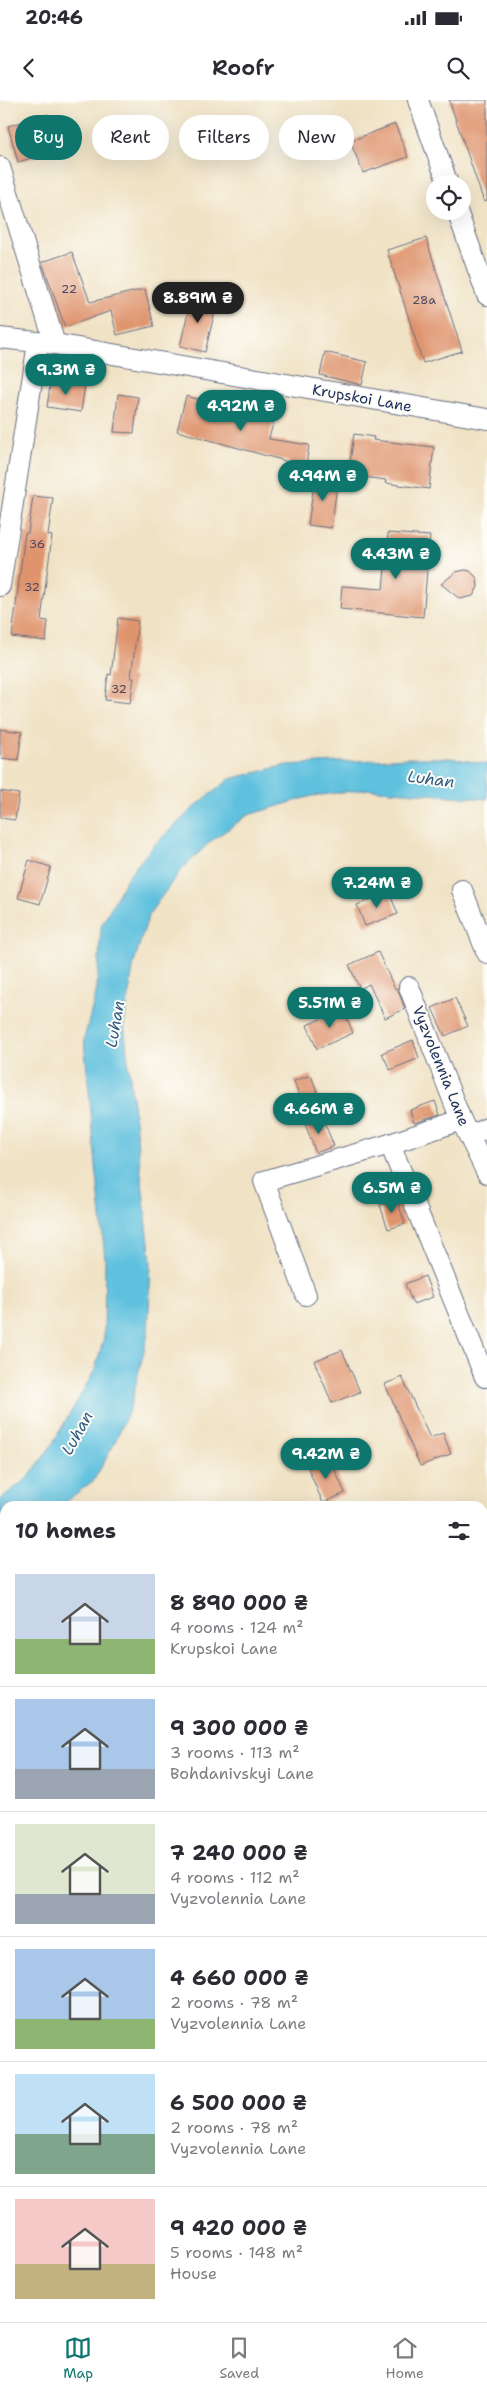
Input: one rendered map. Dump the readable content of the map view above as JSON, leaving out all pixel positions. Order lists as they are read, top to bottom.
{
  "streets": {
    "street": ["Krupskoi Lane", "Vyzvolennia Lane"]
  },
  "water": ["Luhan"],
  "house_numbers": [
    "22",
    "28а",
    "36",
    "32",
    "32"
  ],
  "page": {
    "status": "20:46",
    "header": "Roofr",
    "chip": [
      "Buy",
      "Rent",
      "Filters",
      "New"
    ],
    "price": [
      "8.89M ₴",
      "9.3M ₴",
      "4.92M ₴",
      "4.94M ₴",
      "4.43M ₴",
      "7.24M ₴",
      "5.51M ₴",
      "4.66M ₴",
      "6.5M ₴",
      "9.42M ₴"
    ],
    "heading": "10 homes",
    "list": [
      {
        "name": "8 890 000 ₴",
        "note": "4 rooms · 124 m² · Krupskoi Lane"
      },
      {
        "name": "9 300 000 ₴",
        "note": "3 rooms · 113 m² · Bohdanivskyi Lane"
      },
      {
        "name": "7 240 000 ₴",
        "note": "4 rooms · 112 m² · Vyzvolennia Lane"
      },
      {
        "name": "4 660 000 ₴",
        "note": "2 rooms · 78 m² · Vyzvolennia Lane"
      },
      {
        "name": "6 500 000 ₴",
        "note": "2 rooms · 78 m² · Vyzvolennia Lane"
      },
      {
        "name": "9 420 000 ₴",
        "note": "5 rooms · 148 m² · House"
      }
    ],
    "tabs": ["Map", "Saved", "Home"]
  }
}
